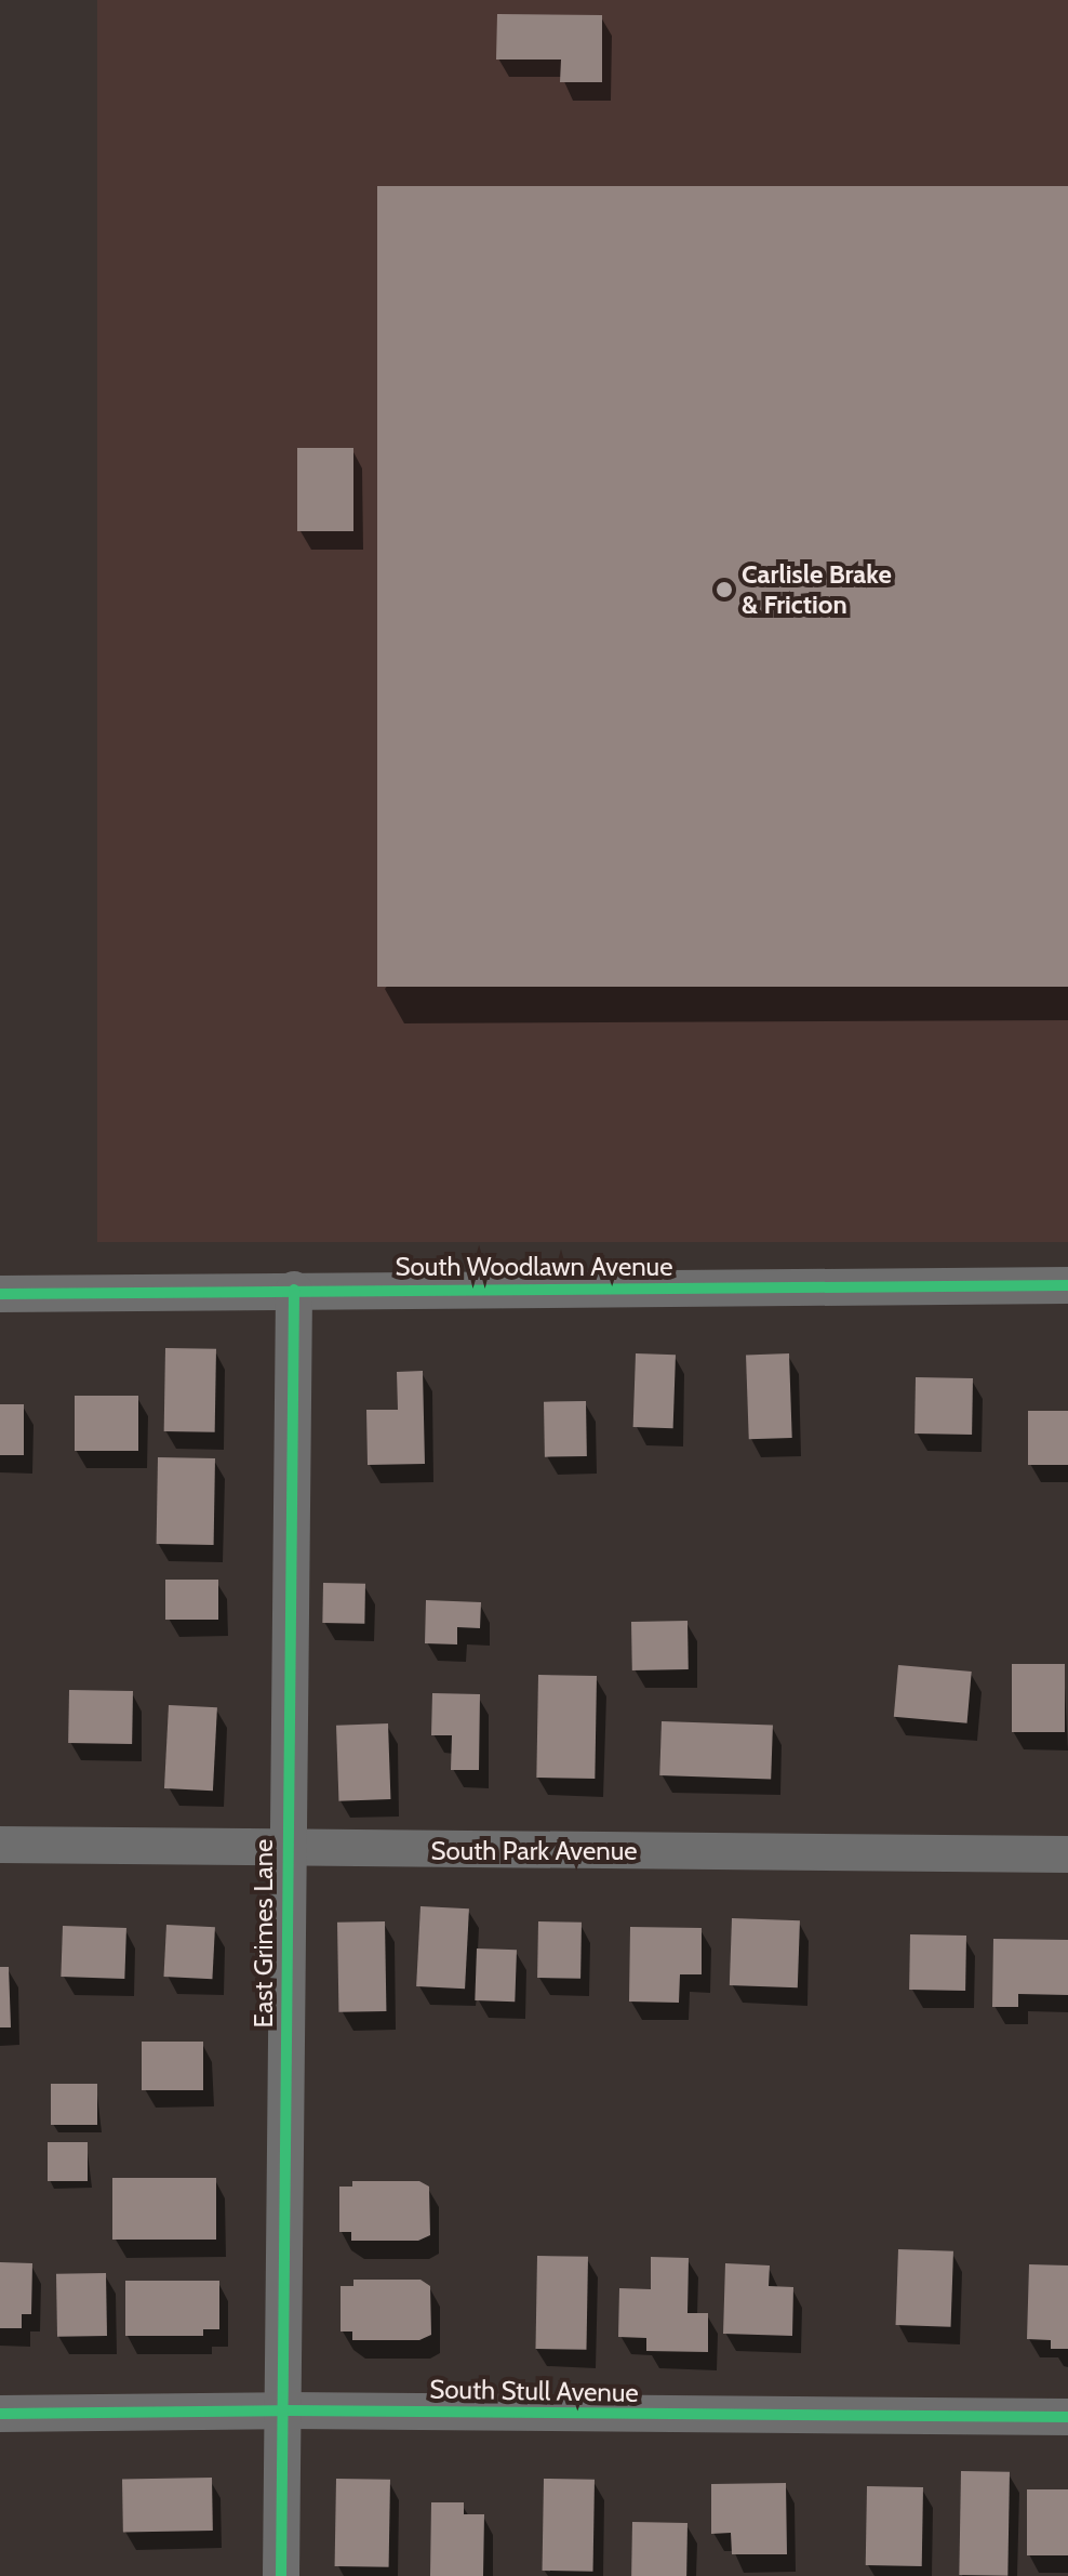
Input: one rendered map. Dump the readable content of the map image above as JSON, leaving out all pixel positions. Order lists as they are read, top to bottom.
{
  "streets": {
    "street": [
      "South Woodlawn Avenue",
      "South Park Avenue",
      "East Grimes Lane",
      "South Stull Avenue"
    ]
  },
  "crossings": [
    ["South Woodlawn Avenue", "East Grimes Lane"],
    ["South Park Avenue", "East Grimes Lane"],
    ["East Grimes Lane", "South Stull Avenue"]
  ],
  "places": ["Carlisle Brake & Friction"]
}
